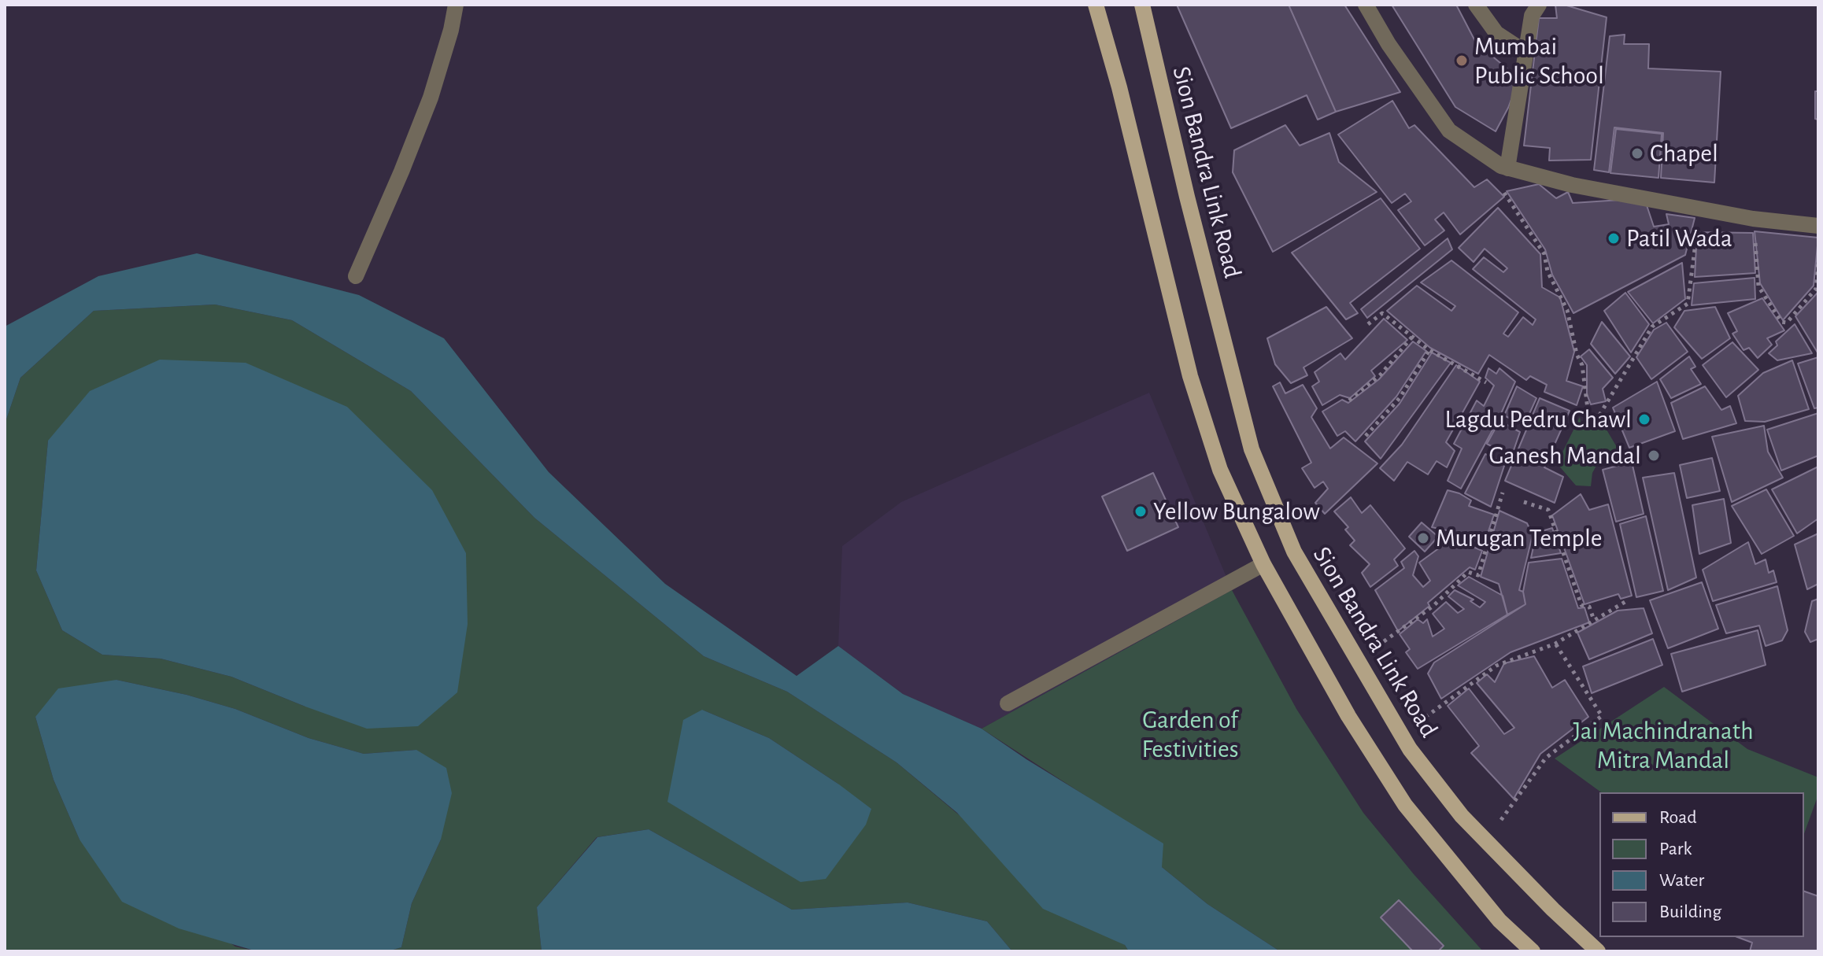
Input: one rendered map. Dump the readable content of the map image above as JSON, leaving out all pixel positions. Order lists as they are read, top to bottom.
{
  "streets": {
    "main road": ["Sion Bandra Link Road"]
  },
  "parks": ["Garden of Festivities", "Jai Machindranath Mitra Mandal"],
  "places": [
    "Mumbai Public School",
    "Chapel",
    "Patil Wada",
    "Lagdu Pedru Chawl",
    "Ganesh Mandal",
    "Yellow Bungalow",
    "Murugan Temple"
  ],
  "legend": [
    "Road",
    "Park",
    "Water",
    "Building"
  ]
}
